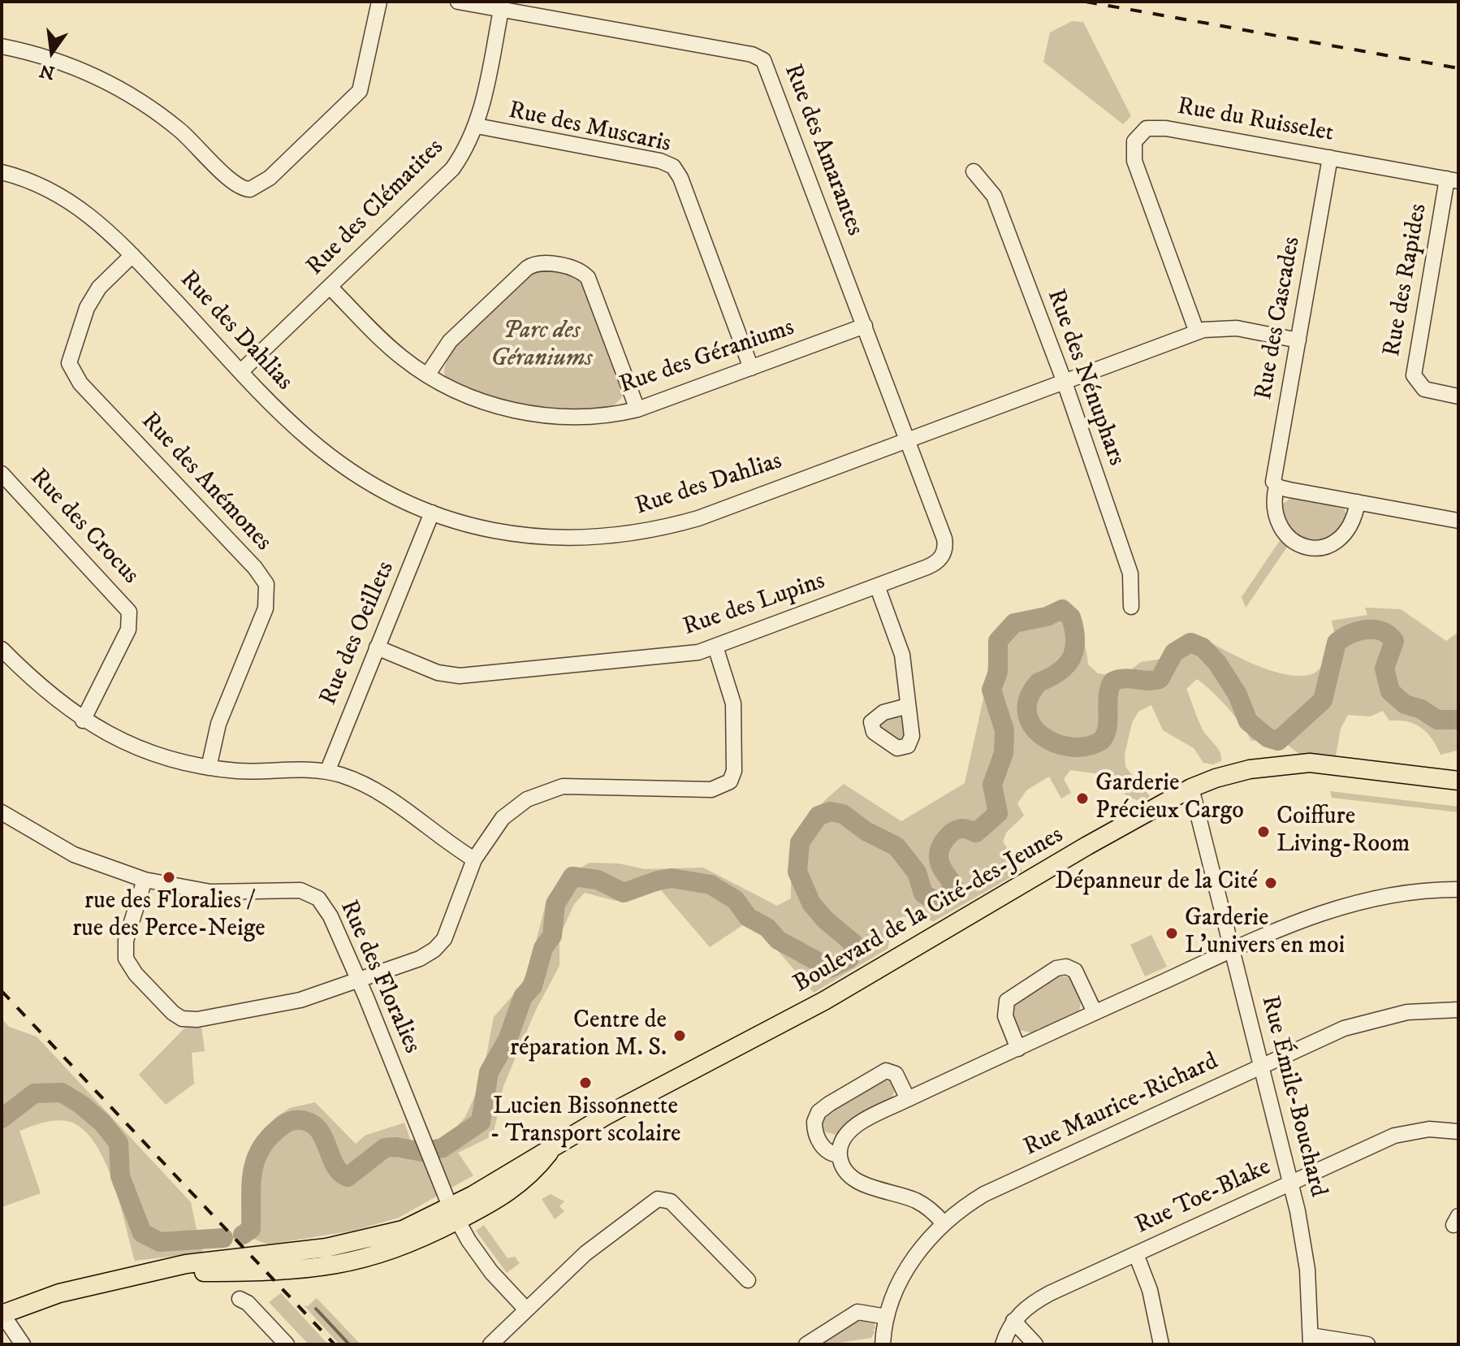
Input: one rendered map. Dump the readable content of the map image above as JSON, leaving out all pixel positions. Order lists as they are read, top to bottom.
{
  "streets": {
    "main road": ["Boulevard de la Cité-des-Jeunes"],
    "street": [
      "Rue du Ruisselet",
      "Rue des Muscaris",
      "Rue des Amarantes",
      "Rue des Clématites",
      "Rue des Rapides",
      "Rue des Cascades",
      "Rue des Dahlias",
      "Rue des Géraniums",
      "Rue des Nénuphars",
      "Rue des Anémones",
      "Rue des Crocus",
      "Rue des Lupins",
      "Rue des Oeillets",
      "Rue des Floralies",
      "Rue Émile-Bouchard",
      "Rue Maurice-Richard",
      "Rue Toe-Blake"
    ]
  },
  "crossings": [
    ["Rue du Ruisselet", "Rue des Rapides"],
    ["Rue du Ruisselet", "Rue des Cascades"],
    ["Rue du Ruisselet", "Rue des Dahlias"],
    ["Rue des Muscaris", "Rue des Clématites"],
    ["Rue des Muscaris", "Rue des Géraniums"],
    ["Rue des Amarantes", "Rue des Clématites"],
    ["Rue des Amarantes", "Rue des Dahlias"],
    ["Rue des Amarantes", "Rue des Géraniums"],
    ["Rue des Amarantes", "Rue des Lupins"],
    ["Rue des Clématites", "Rue des Dahlias"],
    ["Rue des Clématites", "Rue des Géraniums"],
    ["Rue des Cascades", "Rue des Dahlias"],
    ["Rue des Dahlias", "Rue des Nénuphars"],
    ["Rue des Dahlias", "Rue des Anémones"],
    ["Rue des Dahlias", "Rue des Lupins"],
    ["Rue des Dahlias", "Rue des Oeillets"],
    ["Rue des Lupins", "Rue des Oeillets"],
    ["Boulevard de la Cité-des-Jeunes", "Rue des Floralies"],
    ["Boulevard de la Cité-des-Jeunes", "Rue Émile-Bouchard"],
    ["Rue Émile-Bouchard", "Rue Maurice-Richard"],
    ["Rue Émile-Bouchard", "Rue Toe-Blake"]
  ],
  "parks": ["Parc des Géraniums"],
  "places": [
    "Garderie Précieux Cargo",
    "Coiffure Living-Room",
    "rue des Floralies / rue des Perce-Neige",
    "Dépanneur de la Cité",
    "Garderie L'univers en moi",
    "Centre de réparation M. S.",
    "Lucien Bissonnette - Transport scolaire"
  ],
  "north": "bottom"
}
